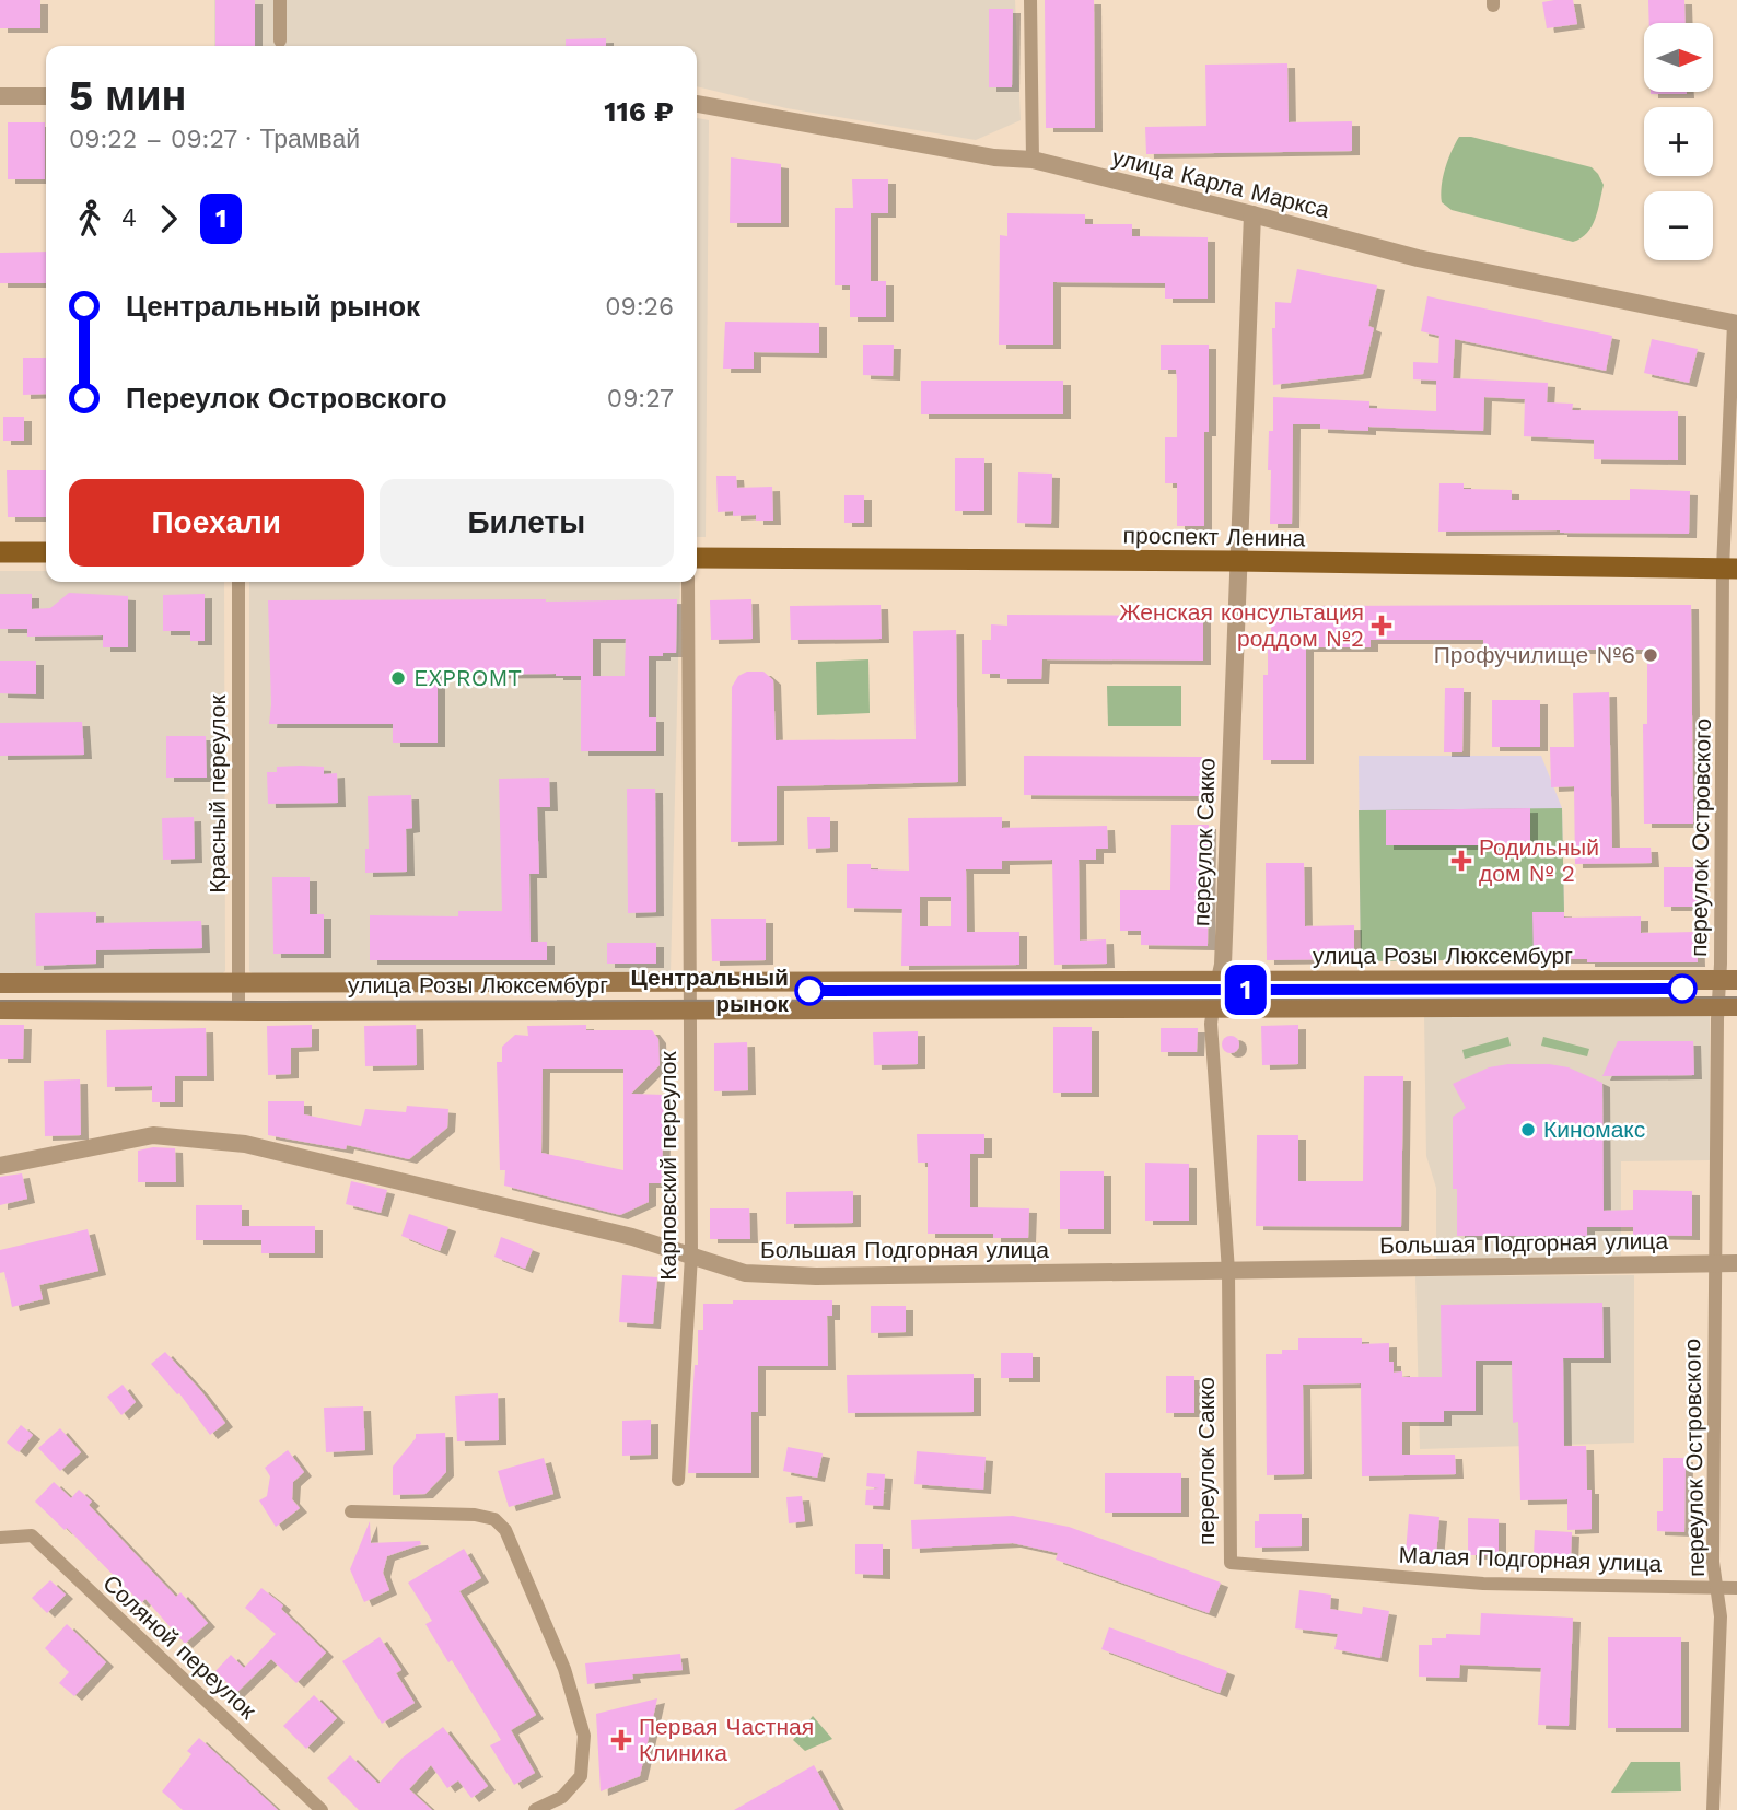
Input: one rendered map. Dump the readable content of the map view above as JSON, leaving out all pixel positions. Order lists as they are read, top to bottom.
{
  "streets": {
    "main road": ["проспект Ленина", "улица Розы Люксембург"],
    "street": [
      "улица Карла Маркса",
      "Красный переулок",
      "переулок Островского",
      "переулок Сакко",
      "Карповский переулок",
      "Большая Подгорная улица",
      "Малая Подгорная улица",
      "Соляной переулок"
    ]
  },
  "crossings": [
    ["улица Карла Маркса", "переулок Островского"],
    ["улица Карла Маркса", "переулок Сакко"],
    ["проспект Ленина", "переулок Островского"],
    ["проспект Ленина", "переулок Сакко"],
    ["Красный переулок", "улица Розы Люксембург"],
    ["переулок Островского", "улица Розы Люксембург"],
    ["переулок Островского", "Большая Подгорная улица"],
    ["переулок Островского", "Малая Подгорная улица"],
    ["переулок Сакко", "улица Розы Люксембург"],
    ["переулок Сакко", "Большая Подгорная улица"],
    ["переулок Сакко", "Малая Подгорная улица"],
    ["улица Розы Люксембург", "Карповский переулок"],
    ["Карповский переулок", "Большая Подгорная улица"]
  ],
  "places": {
    "health": ["Женская консультация роддом №2", "Родильный дом № 2", "Первая Частная Клиника"],
    "other": [
      "Профучилище №6",
      "EXPROMT",
      "Центральный рынок",
      "Киномакс"
    ]
  },
  "lines": ["tram line 1"],
  "north": "right",
  "page": {
    "on_map": "1",
    "map_buttons": ["+", "−"],
    "heading": ["5 мин", "09:22 – 09:27 · Трамвай", "116 ₽"],
    "legs": ["4", "1"],
    "list": [
      {
        "name": "Центральный рынок",
        "value": "09:26"
      },
      {
        "name": "Переулок Островского",
        "value": "09:27"
      }
    ],
    "buttons": ["Поехали", "Билеты"]
  }
}
